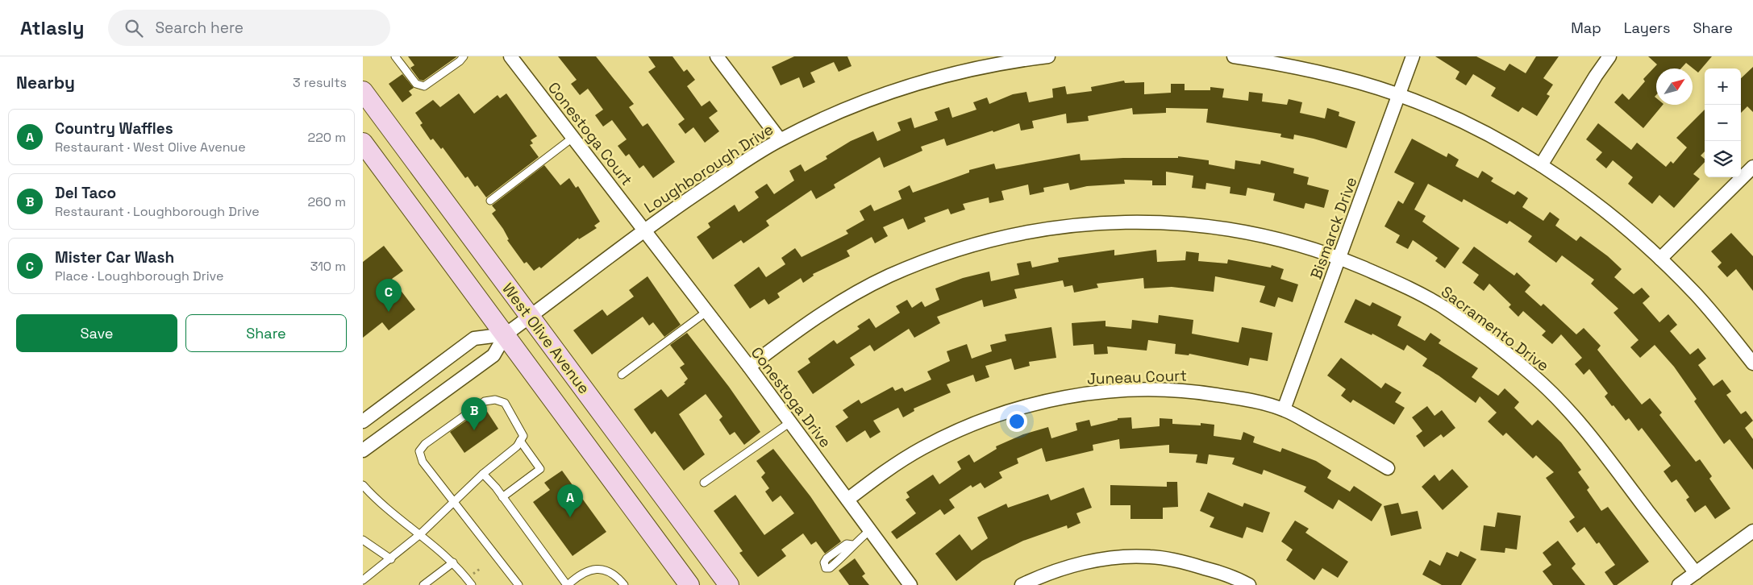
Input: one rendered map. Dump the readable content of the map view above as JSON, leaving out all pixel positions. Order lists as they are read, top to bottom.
{
  "streets": {
    "main road": ["West Olive Avenue"],
    "street": [
      "Conestoga Court",
      "Loughborough Drive",
      "Bismarck Drive",
      "Sacramento Drive",
      "Juneau Court",
      "Conestoga Drive"
    ]
  },
  "crossings": [
    ["Conestoga Court", "Loughborough Drive"],
    ["Conestoga Court", "Conestoga Drive"],
    ["Loughborough Drive", "West Olive Avenue"],
    ["Loughborough Drive", "Conestoga Drive"],
    ["Bismarck Drive", "Sacramento Drive"],
    ["Bismarck Drive", "Juneau Court"],
    ["Sacramento Drive", "Conestoga Drive"],
    ["Juneau Court", "Conestoga Drive"]
  ],
  "north": "top right",
  "page": {
    "header": "Atlasly",
    "search": "Search here",
    "nav": ["Map", "Layers", "Share"],
    "heading": ["Nearby", "3 results"],
    "map_buttons": ["+", "−"],
    "list": [
      {
        "mark": "A",
        "name": "Country Waffles",
        "note": "Restaurant · West Olive Avenue",
        "value": "220 m"
      },
      {
        "mark": "B",
        "name": "Del Taco",
        "note": "Restaurant · Loughborough Drive",
        "value": "260 m"
      },
      {
        "mark": "C",
        "name": "Mister Car Wash",
        "note": "Place · Loughborough Drive",
        "value": "310 m"
      }
    ],
    "pins": ["C", "B", "A"],
    "buttons": ["Save", "Share"]
  }
}
